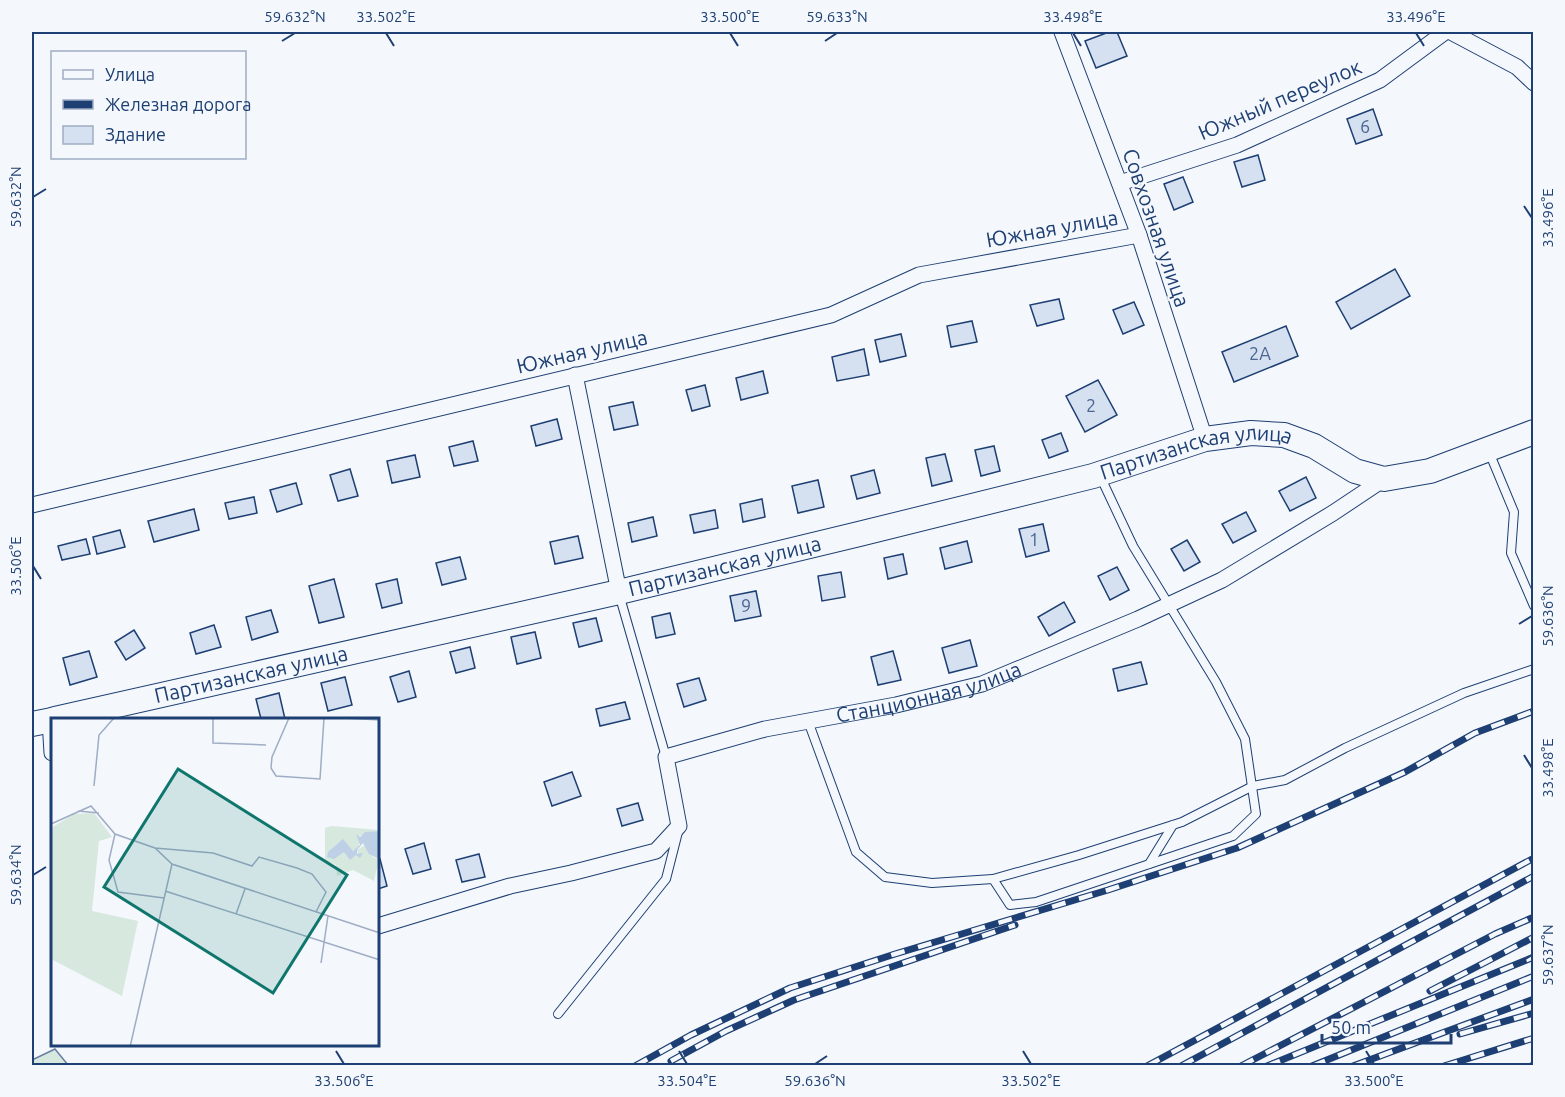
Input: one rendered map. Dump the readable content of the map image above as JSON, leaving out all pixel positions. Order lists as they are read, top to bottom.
{
  "streets": {
    "main road": ["Партизанская улица", "Станционная улица"],
    "street": ["Южный переулок", "Совхозная улица", "Южная улица"]
  },
  "crossings": [
    ["Южный переулок", "Совхозная улица"],
    ["Совхозная улица", "Южная улица"],
    ["Совхозная улица", "Партизанская улица"],
    ["Партизанская улица", "Станционная улица"]
  ],
  "house_numbers": [
    "6",
    "2А",
    "2",
    "1",
    "9"
  ],
  "legend": ["Улица", "Железная дорога", "Здание"],
  "scale_bar": "50 m",
  "coordinates": [
    "59.632°N",
    "33.502°E",
    "33.500°E",
    "59.633°N",
    "33.498°E",
    "33.496°E",
    "33.506°E",
    "59.636°N",
    "59.634°N",
    "59.637°N",
    "33.504°E"
  ]
}
